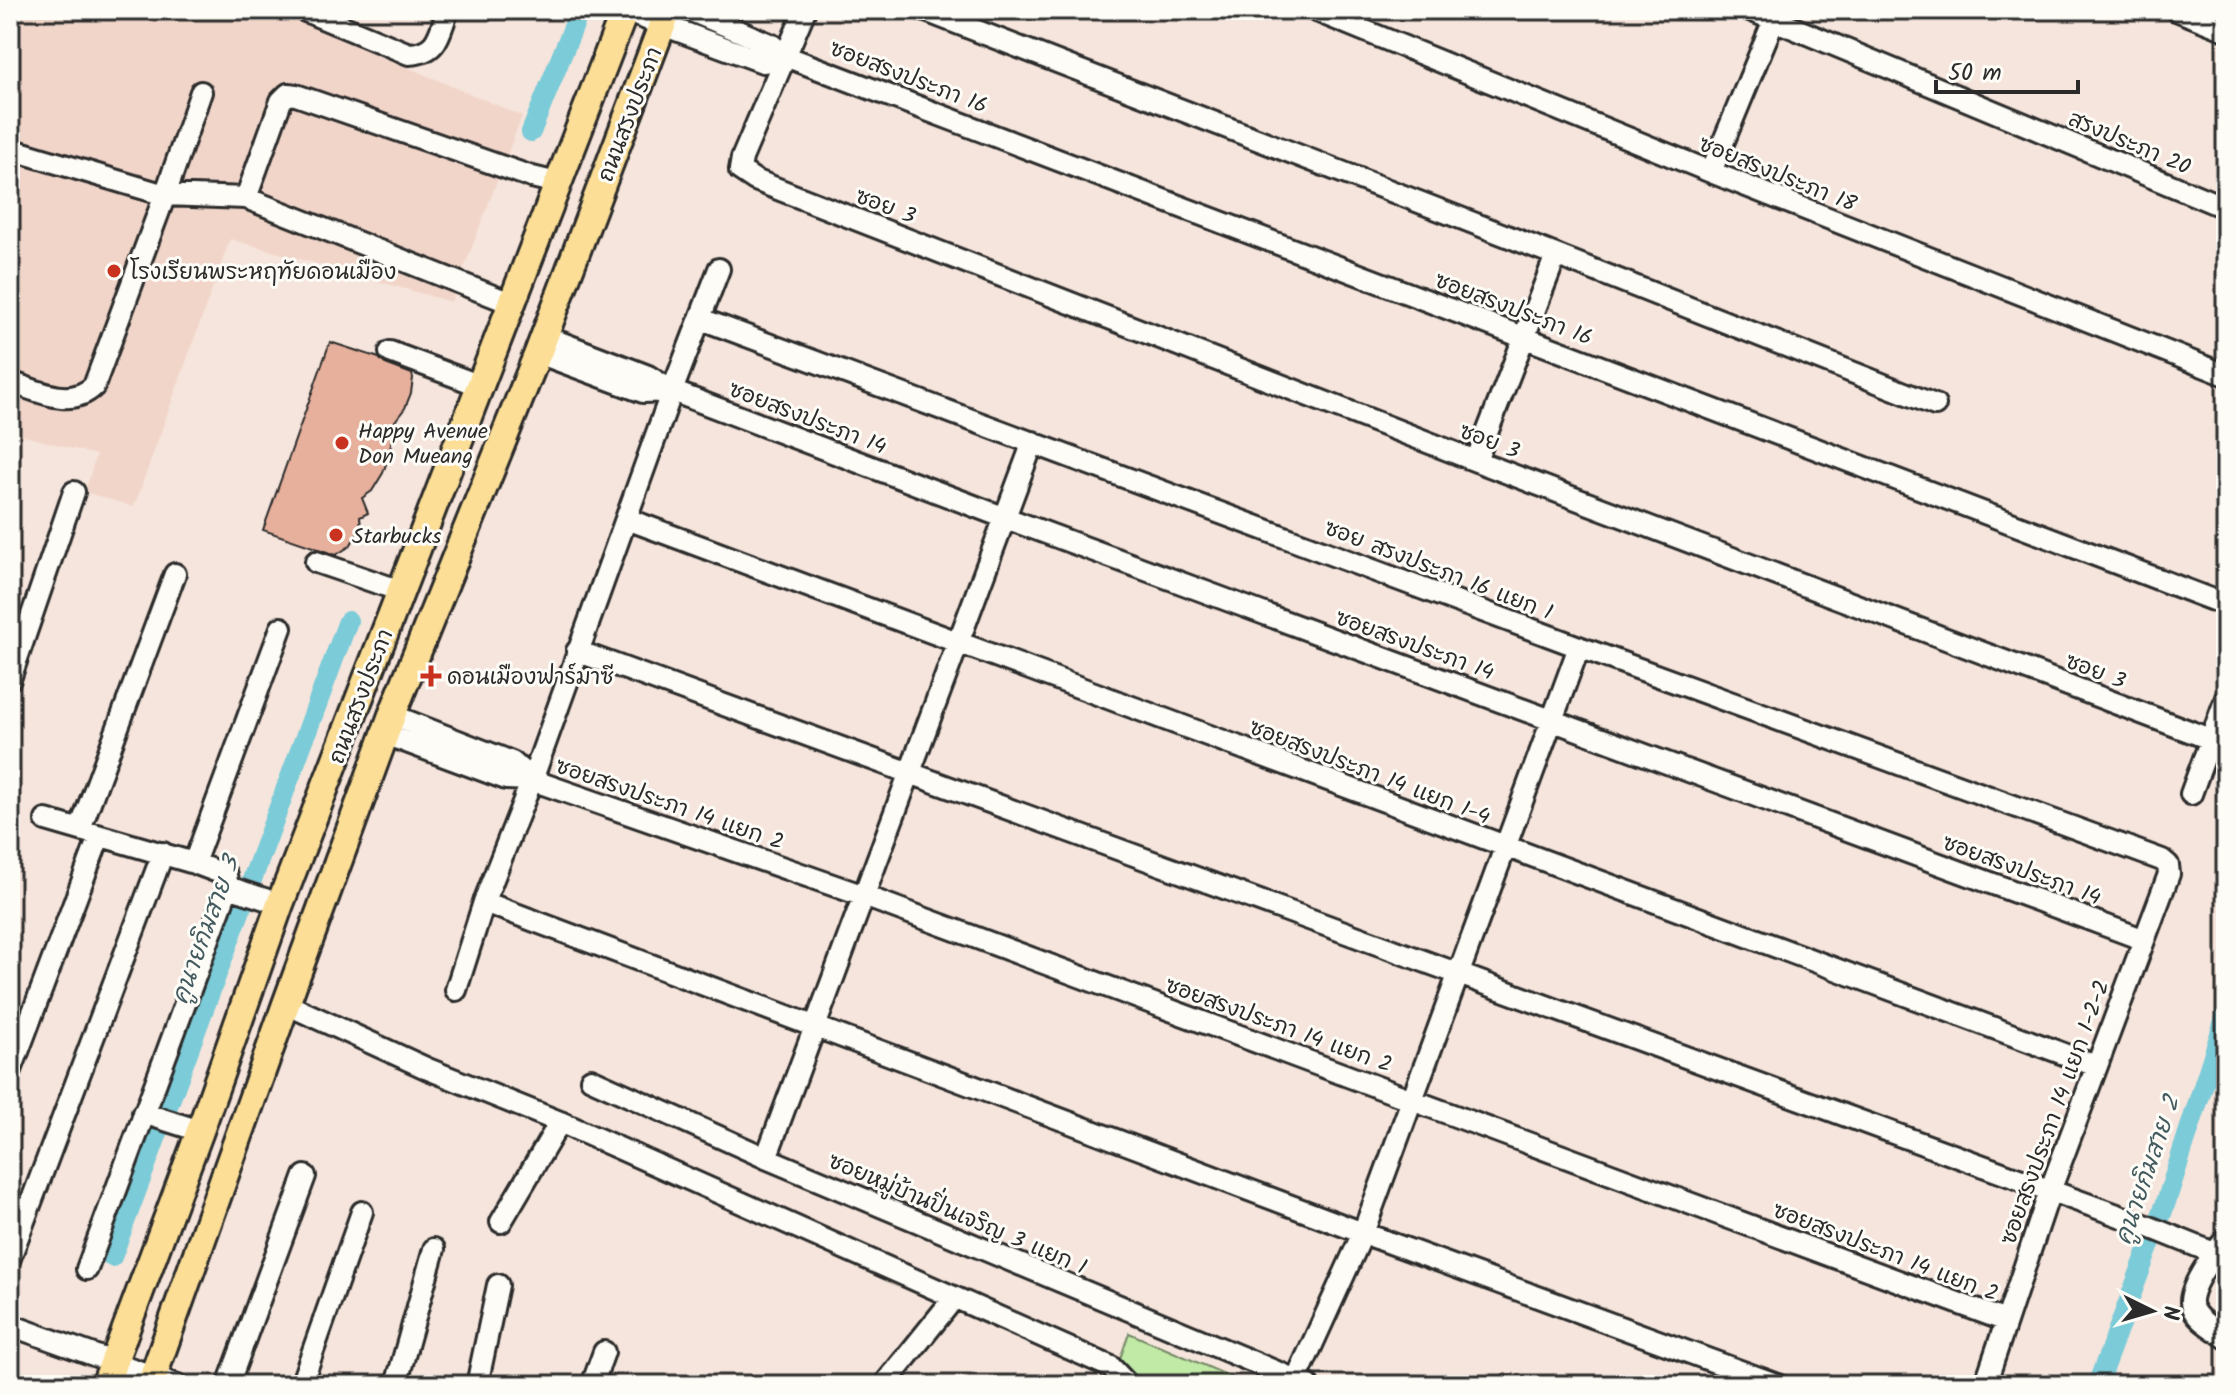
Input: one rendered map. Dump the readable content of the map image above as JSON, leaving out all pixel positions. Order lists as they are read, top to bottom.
{
  "streets": {
    "main road": ["ถนนสรงประภา"],
    "street": [
      "ซอยสรงประภา 16",
      "สรงประภา 20",
      "ซอยสรงประภา 18",
      "ซอย 3",
      "ซอยสรงประภา 14",
      "ซอย สรงประภา 16 แยก 1",
      "ซอยสรงประภา 14 แยก 1-4",
      "ซอยสรงประภา 14 แยก 2",
      "ซอยสรงประภา 14 แยก 1-2-2",
      "ซอยหมู่บ้านปิ่นเจริญ 3 แยก 1"
    ]
  },
  "crossings": [
    ["ซอยสรงประภา 16", "ซอย 3"],
    ["ถนนสรงประภา", "ซอยสรงประภา 14"],
    ["ถนนสรงประภา", "ซอยสรงประภา 14 แยก 2"],
    ["ซอยสรงประภา 14", "ซอยสรงประภา 14 แยก 1-2-2"],
    ["ซอย สรงประภา 16 แยก 1", "ซอยสรงประภา 14 แยก 1-2-2"],
    ["ซอยสรงประภา 14 แยก 1-4", "ซอยสรงประภา 14 แยก 1-2-2"],
    ["ซอยสรงประภา 14 แยก 2", "ซอยสรงประภา 14 แยก 1-2-2"]
  ],
  "water": ["คูนายกิมสาย 3", "คูนายกิมสาย 2"],
  "places": {
    "other": ["โรงเรียนพระหฤทัยดอนเมือง", "Happy Avenue Don Mueang", "Starbucks"],
    "health": ["ดอนเมืองฟาร์มาซี"]
  },
  "scale_bar": "50 m",
  "north": "right"
}
